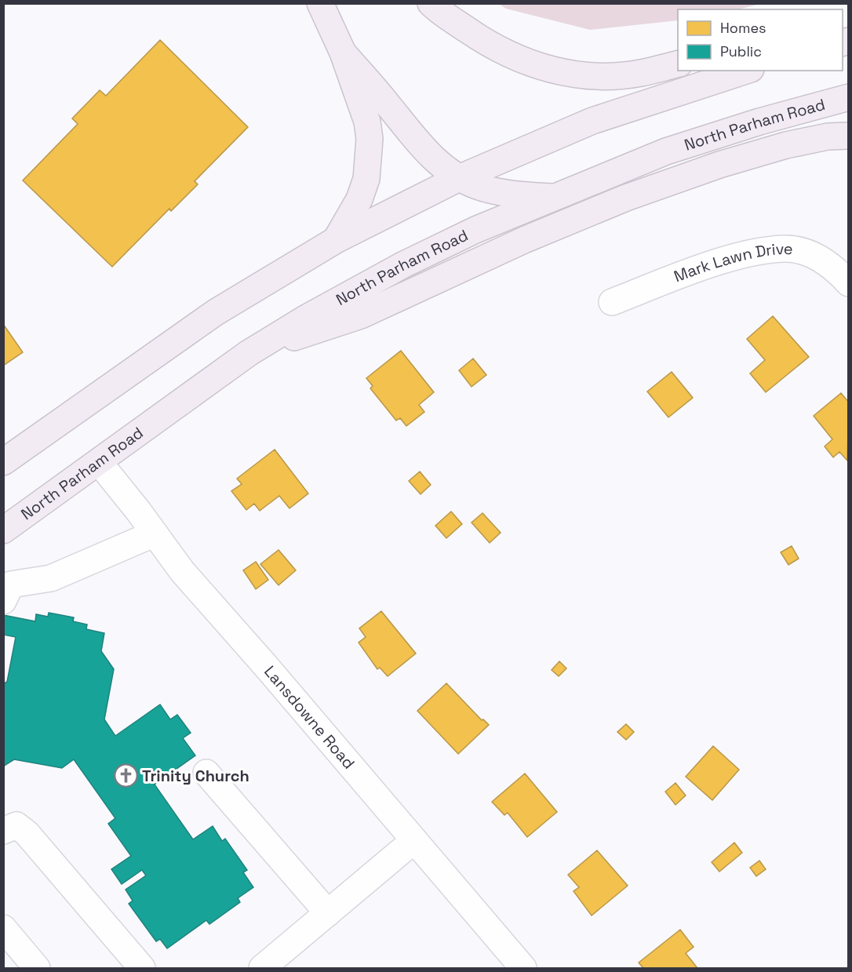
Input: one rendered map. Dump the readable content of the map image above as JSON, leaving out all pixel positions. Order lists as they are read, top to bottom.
{
  "streets": {
    "highway": ["North Parham Road"],
    "street": ["Mark Lawn Drive", "Lansdowne Road"]
  },
  "crossings": [
    ["North Parham Road", "Lansdowne Road"]
  ],
  "places": {
    "church": ["Trinity Church"]
  },
  "legend": ["Homes", "Public"]
}
